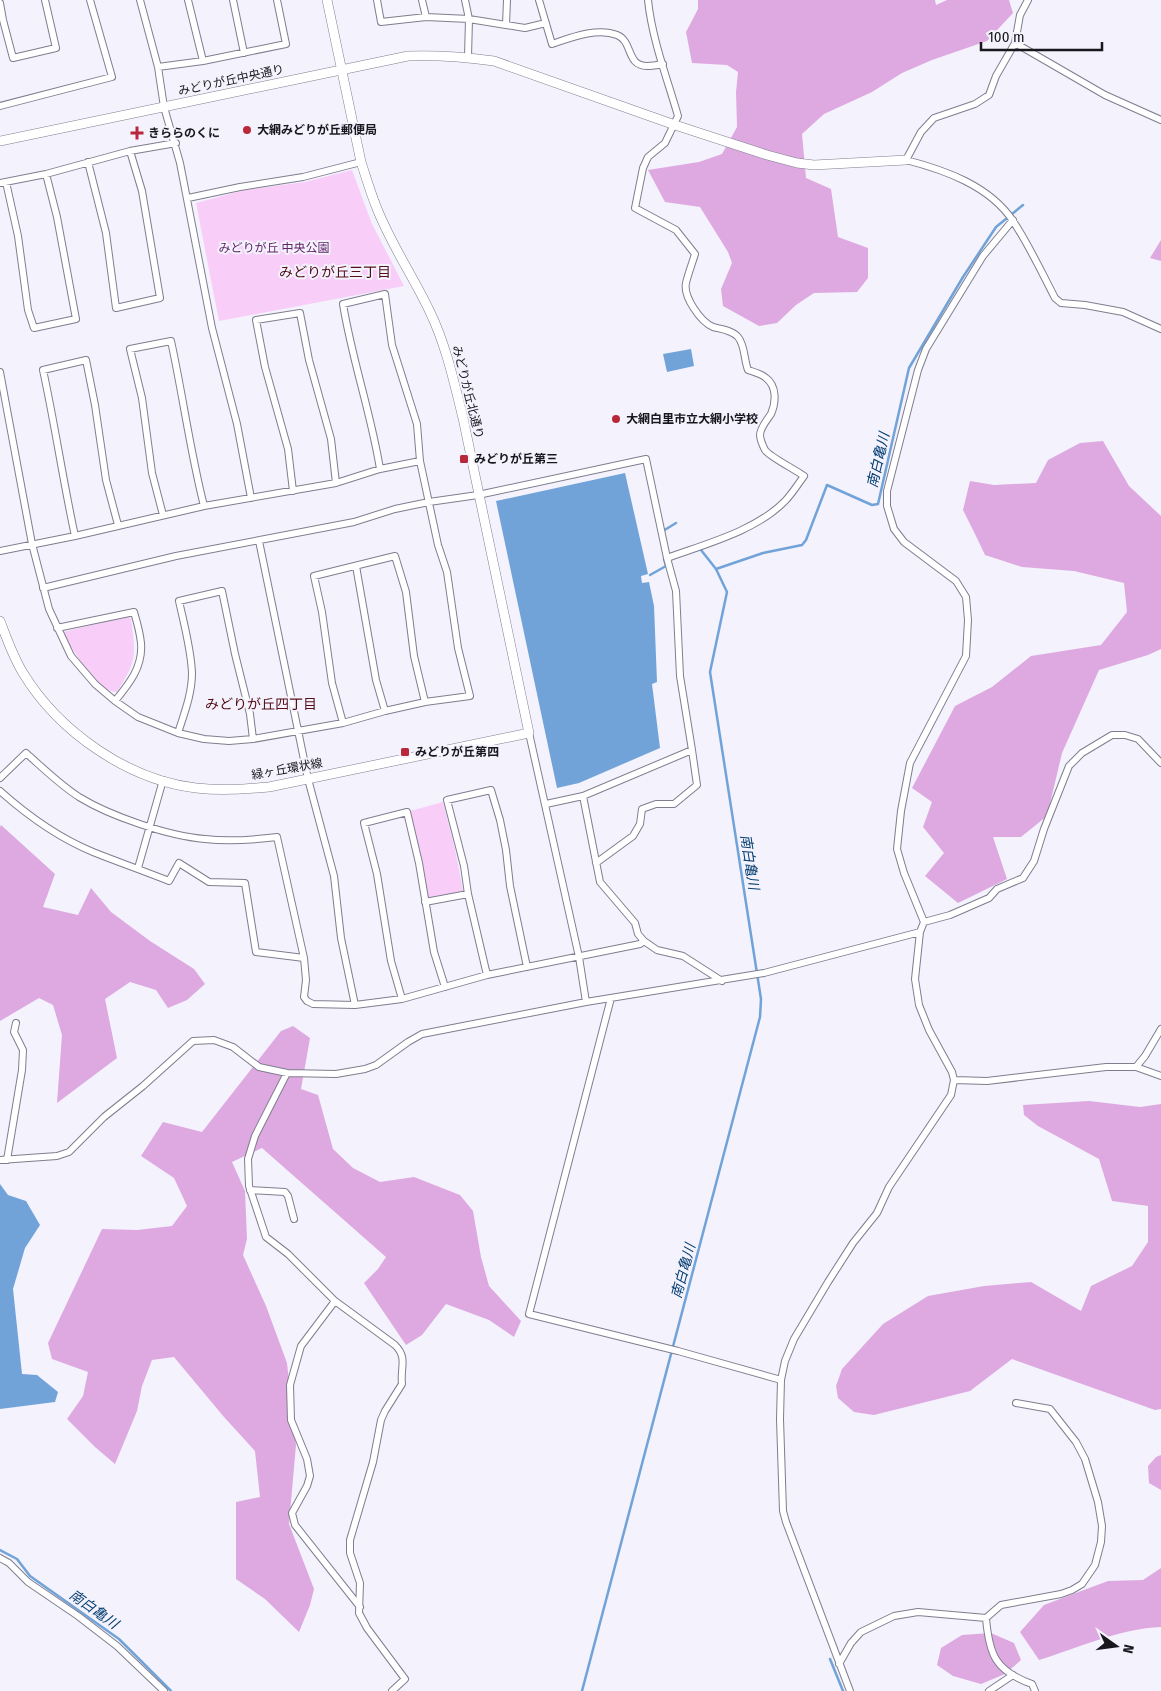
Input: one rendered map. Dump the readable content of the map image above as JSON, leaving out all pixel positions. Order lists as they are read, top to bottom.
{
  "streets": {
    "street": ["みどりが丘中央通り", "みどりが丘北通り", "緑ヶ丘環状線"]
  },
  "crossings": [
    ["みどりが丘中央通り", "みどりが丘北通り"],
    ["みどりが丘北通り", "緑ヶ丘環状線"]
  ],
  "districts": ["みどりが丘三丁目", "みどりが丘四丁目"],
  "water": ["南白亀川"],
  "parks": ["みどりが丘 中央公園"],
  "places": {
    "other": ["大網みどりが丘郵便局", "大網白里市立大網小学校"],
    "health": ["きららのくに"],
    "transit": ["みどりが丘第三", "みどりが丘第四"]
  },
  "scale_bar": "100 m",
  "north": "right"
}
